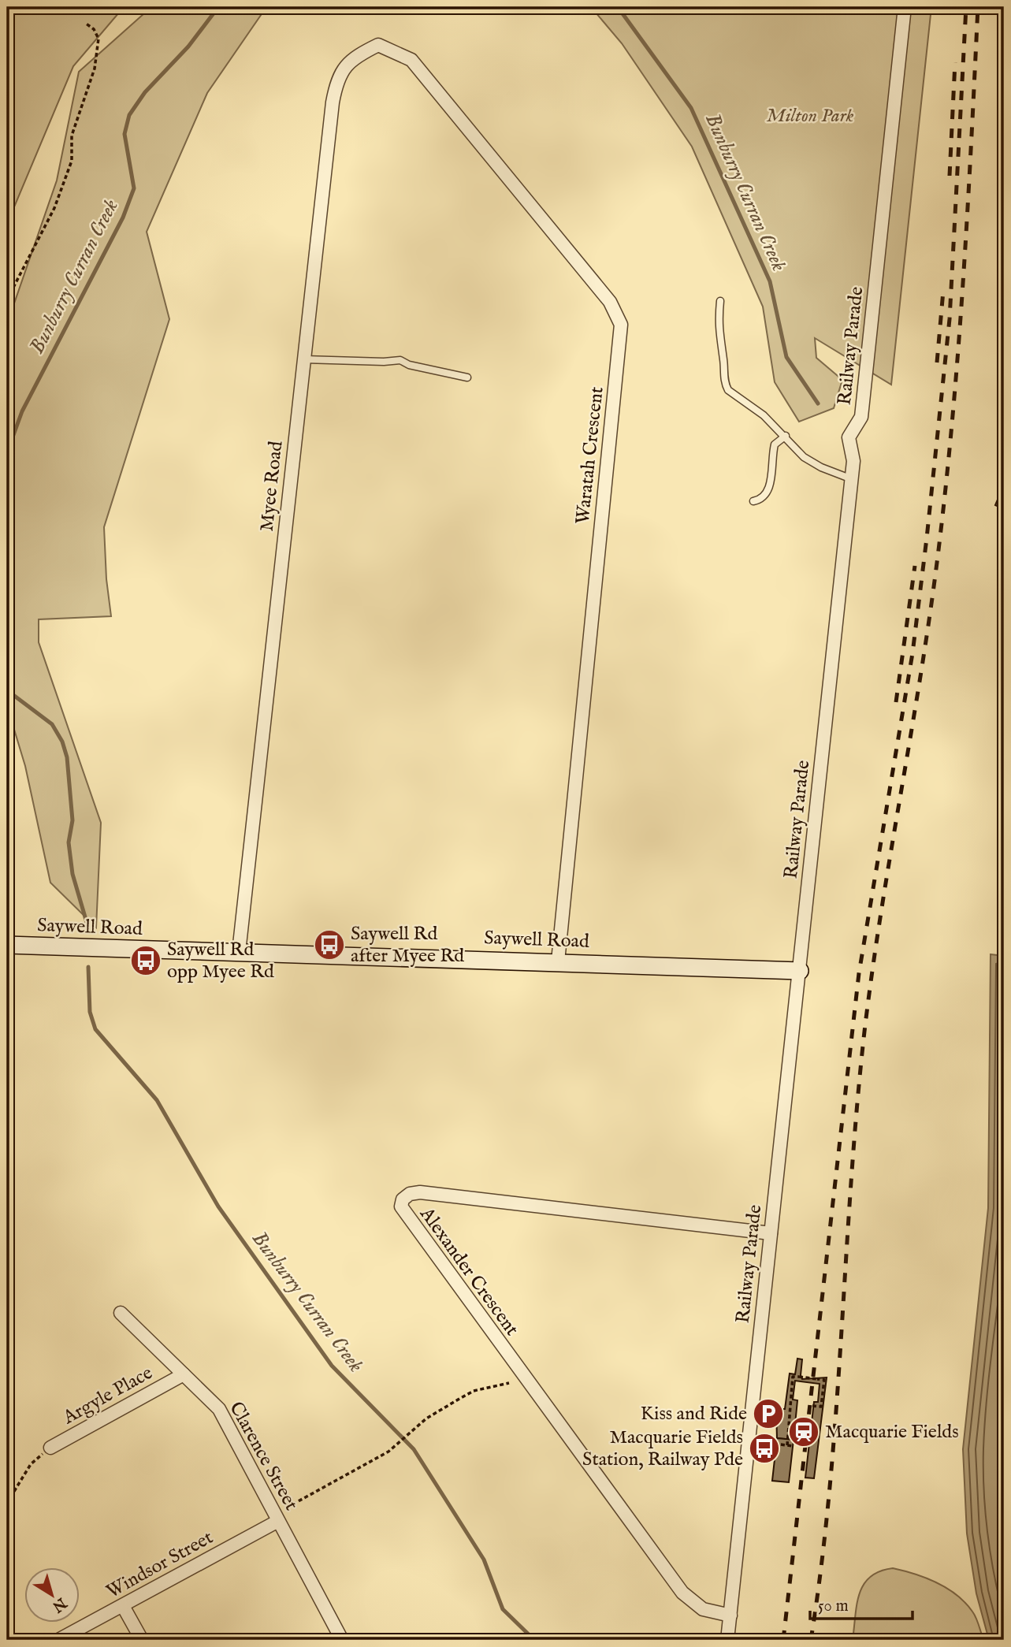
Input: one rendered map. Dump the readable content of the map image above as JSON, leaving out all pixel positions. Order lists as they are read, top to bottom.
{
  "streets": {
    "street": [
      "Railway Parade",
      "Waratah Crescent",
      "Myee Road",
      "Saywell Road",
      "Alexander Crescent",
      "Argyle Place",
      "Clarence Street",
      "Windsor Street"
    ]
  },
  "crossings": [
    ["Railway Parade", "Saywell Road"],
    ["Railway Parade", "Alexander Crescent"],
    ["Waratah Crescent", "Myee Road"],
    ["Waratah Crescent", "Saywell Road"],
    ["Myee Road", "Saywell Road"],
    ["Argyle Place", "Clarence Street"],
    ["Clarence Street", "Windsor Street"]
  ],
  "water": ["Bunburry Curran Creek"],
  "parks": ["Milton Park"],
  "places": {
    "bus stop": ["Saywell Rd after Myee Rd", "Saywell Rd opp Myee Rd", "Macquarie Fields Station, Railway Pde"],
    "parking": ["Kiss and Ride"],
    "station": ["Macquarie Fields"]
  },
  "scale_bar": "50 m",
  "north": "bottom right"
}
